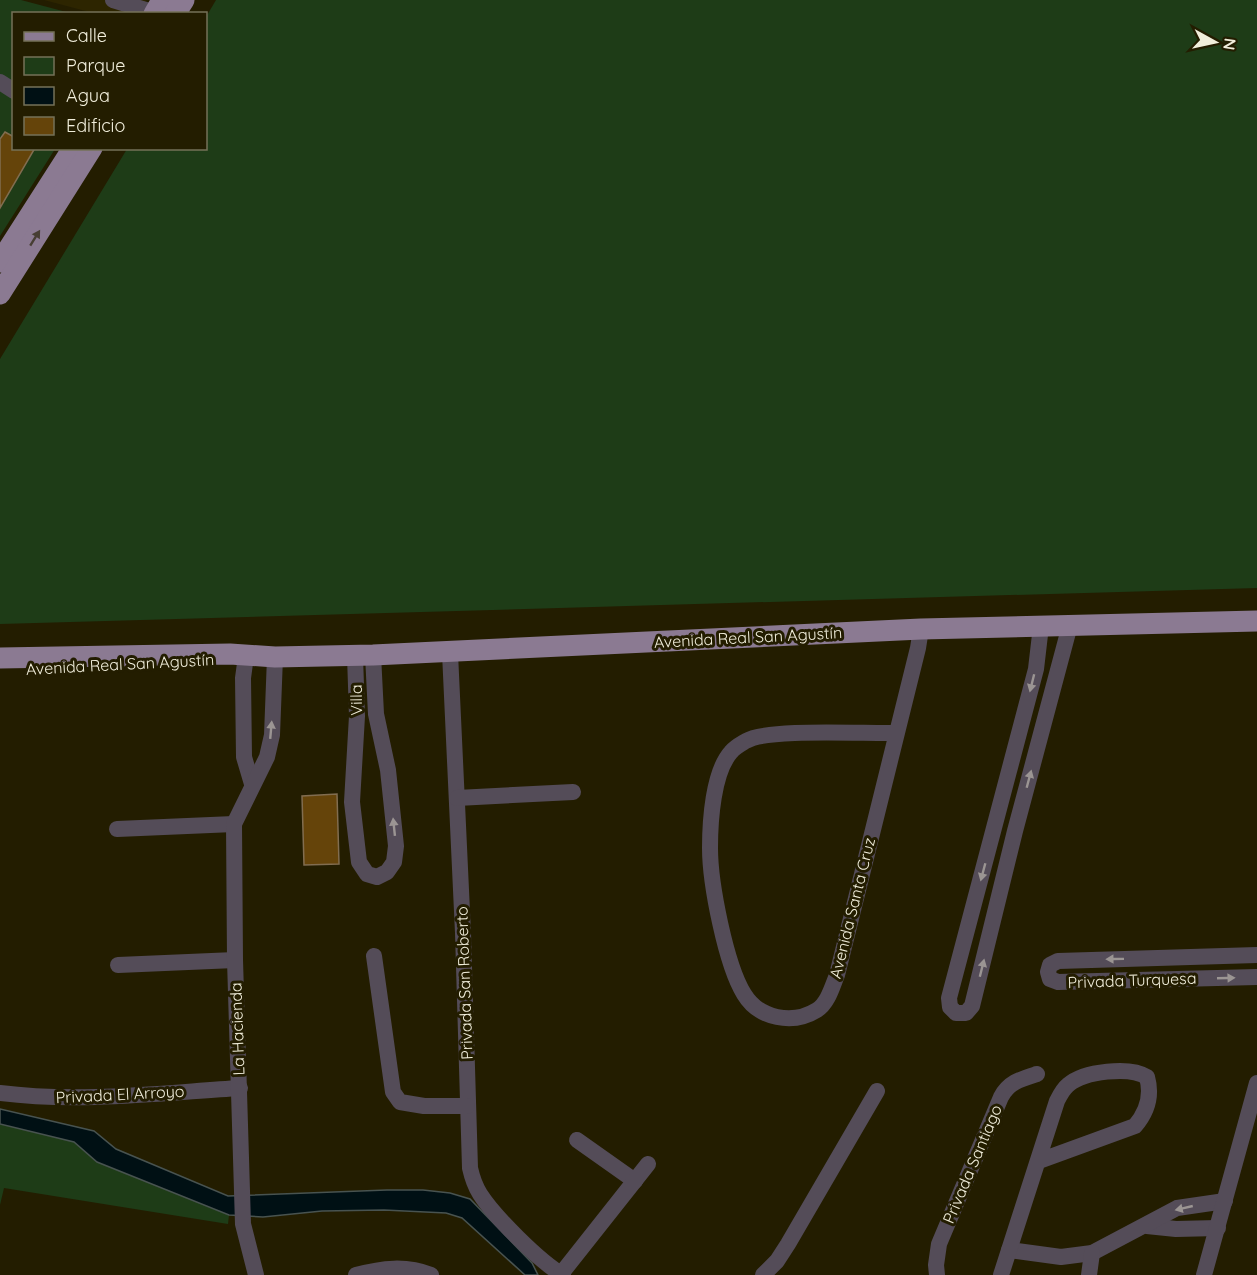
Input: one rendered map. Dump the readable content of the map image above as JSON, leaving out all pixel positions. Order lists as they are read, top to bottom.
{
  "streets": {
    "main road": ["Avenida Real San Agustín"],
    "street": [
      "Villa",
      "Avenida Santa Cruz",
      "Privada Turquesa",
      "Privada San Roberto",
      "La Hacienda",
      "Privada El Arroyo",
      "Privada Santiago"
    ]
  },
  "crossings": [
    ["Avenida Real San Agustín", "Villa"],
    ["Avenida Real San Agustín", "Avenida Santa Cruz"],
    ["Avenida Real San Agustín", "Privada San Roberto"],
    ["Avenida Real San Agustín", "La Hacienda"],
    ["La Hacienda", "Privada El Arroyo"]
  ],
  "legend": [
    "Calle",
    "Parque",
    "Agua",
    "Edificio"
  ],
  "north": "right"
}
